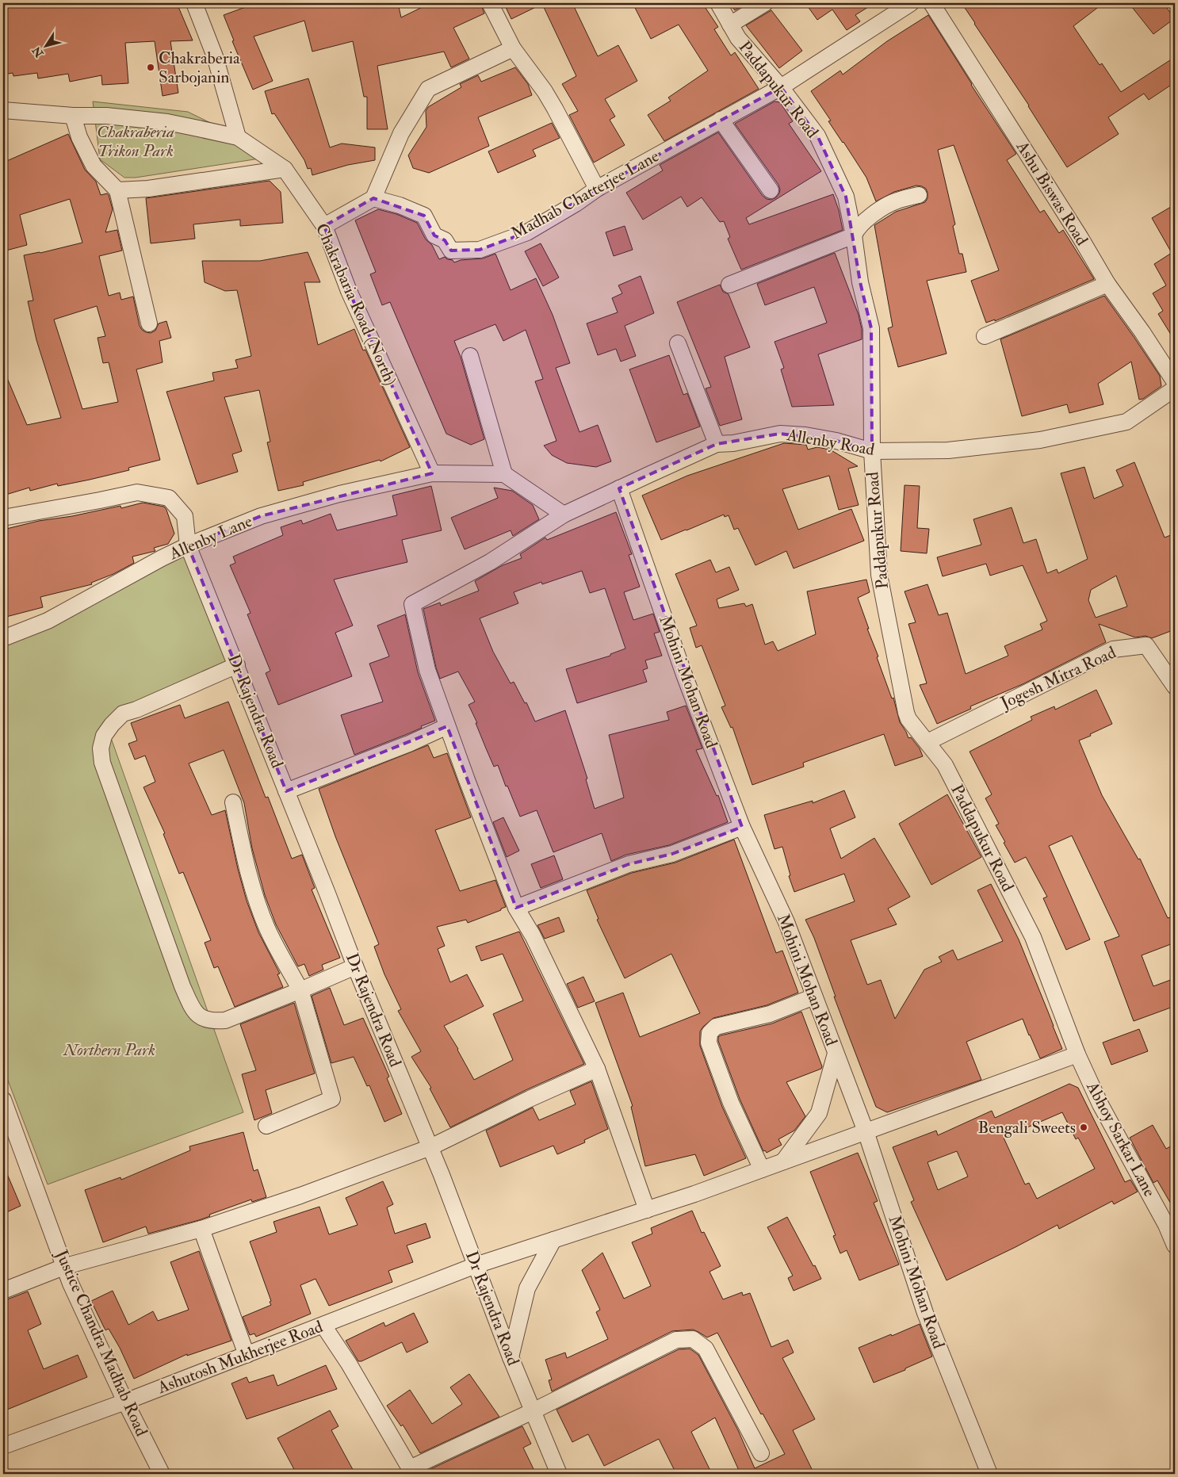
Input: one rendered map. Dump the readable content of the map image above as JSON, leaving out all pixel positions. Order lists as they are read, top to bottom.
{
  "streets": {
    "street": [
      "Paddapukur Road",
      "Ashu Biswas Road",
      "Madhab Chatterjee Lane",
      "Chakrabaria Road (North)",
      "Allenby Road",
      "Allenby Lane",
      "Jogesh Mitra Road",
      "Mohini Mohan Road",
      "Dr Rajendra Road",
      "Abhoy Sarkar Lane",
      "Justice Chandra Madhab Road",
      "Ashutosh Mukherjee Road"
    ]
  },
  "crossings": [
    ["Paddapukur Road", "Madhab Chatterjee Lane"],
    ["Paddapukur Road", "Allenby Road"],
    ["Paddapukur Road", "Jogesh Mitra Road"],
    ["Paddapukur Road", "Abhoy Sarkar Lane"],
    ["Paddapukur Road", "Ashutosh Mukherjee Road"],
    ["Chakrabaria Road (North)", "Allenby Lane"],
    ["Allenby Road", "Mohini Mohan Road"],
    ["Allenby Lane", "Dr Rajendra Road"],
    ["Mohini Mohan Road", "Ashutosh Mukherjee Road"],
    ["Dr Rajendra Road", "Ashutosh Mukherjee Road"],
    ["Abhoy Sarkar Lane", "Ashutosh Mukherjee Road"],
    ["Justice Chandra Madhab Road", "Ashutosh Mukherjee Road"]
  ],
  "parks": ["Chakraberia Trikon Park", "Northern Park"],
  "places": ["Chakraberia Sarbojanin", "Bengali Sweets"],
  "north": "bottom left"
}
